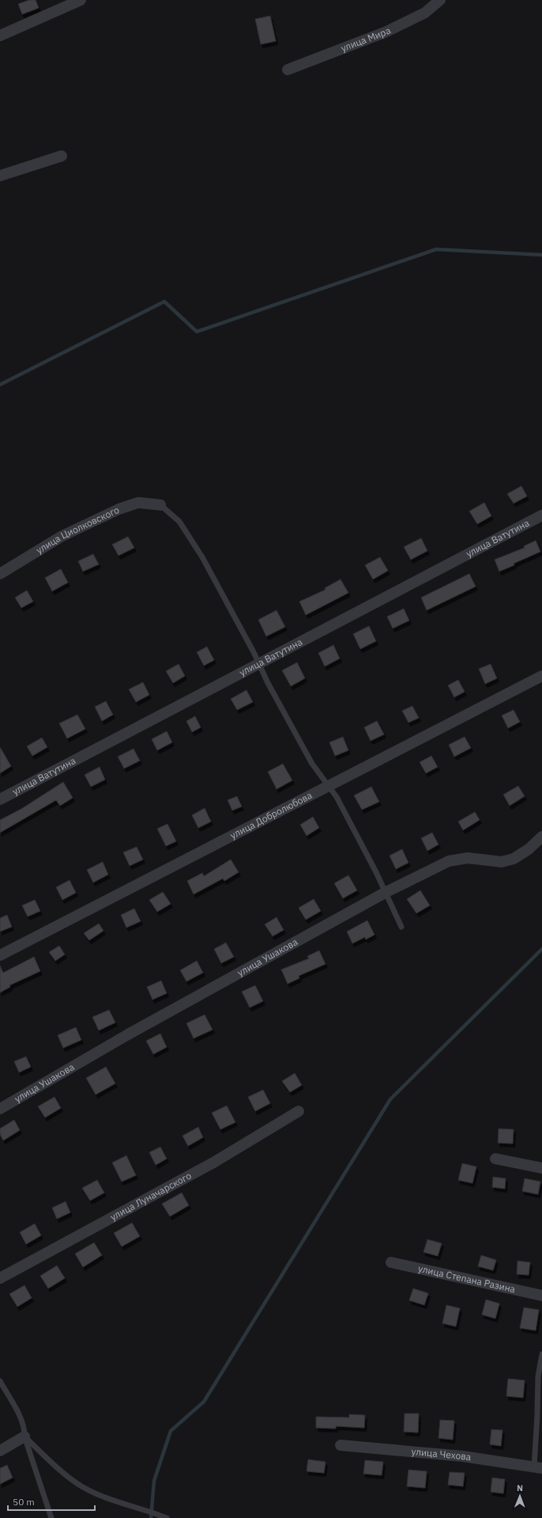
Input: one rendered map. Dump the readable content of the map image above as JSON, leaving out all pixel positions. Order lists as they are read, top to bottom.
{
  "streets": {
    "street": [
      "улица Мира",
      "улица Циолковского",
      "улица Ватутина",
      "улица Добролюбова",
      "улица Ушакова",
      "улица Луначарского",
      "улица Степана Разина",
      "улица Чехова"
    ]
  },
  "scale_bar": "50 m",
  "north": "top"
}
